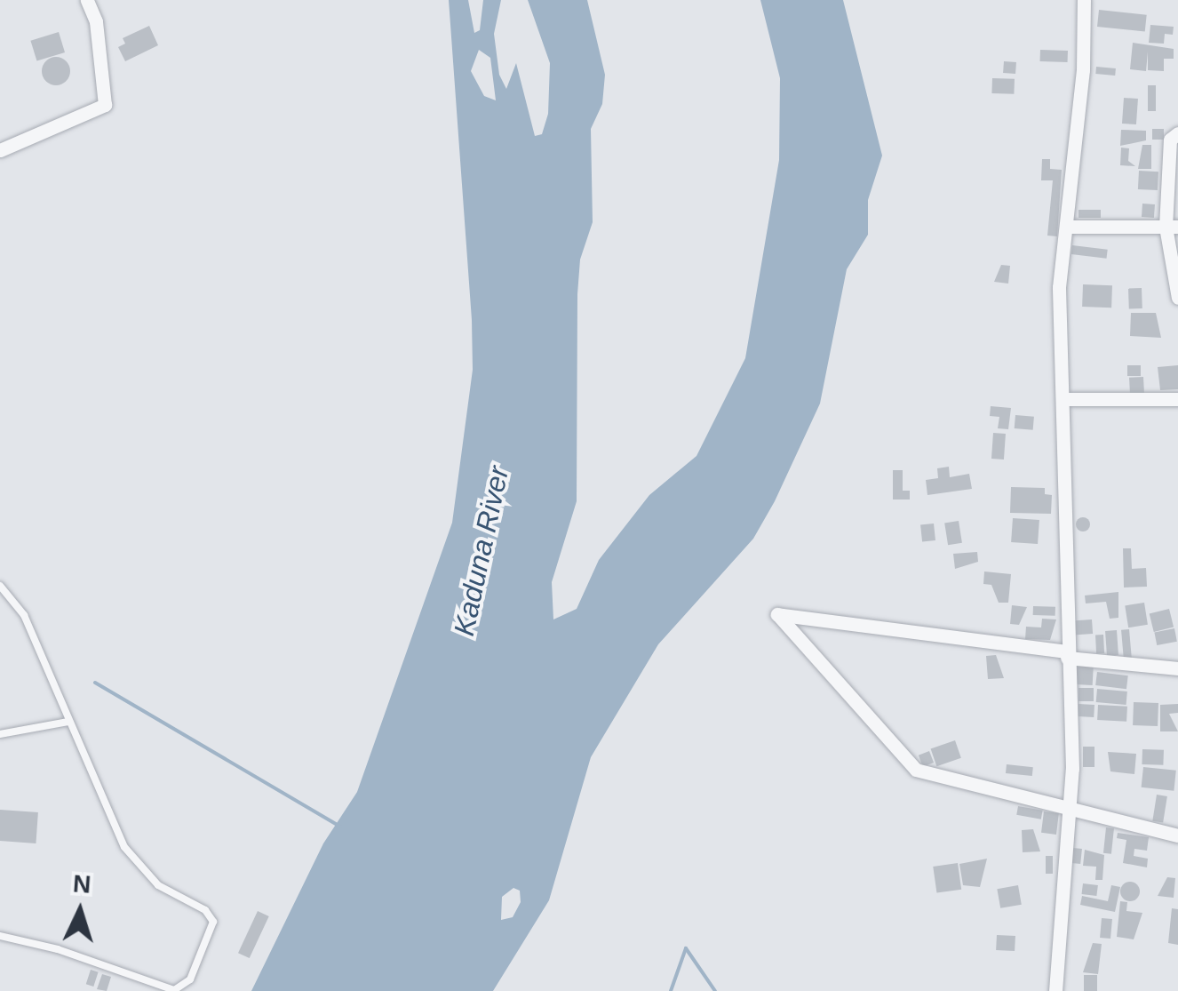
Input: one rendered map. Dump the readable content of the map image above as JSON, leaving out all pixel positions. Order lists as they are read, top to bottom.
{
  "water": ["Kaduna River"],
  "north": "top"
}
